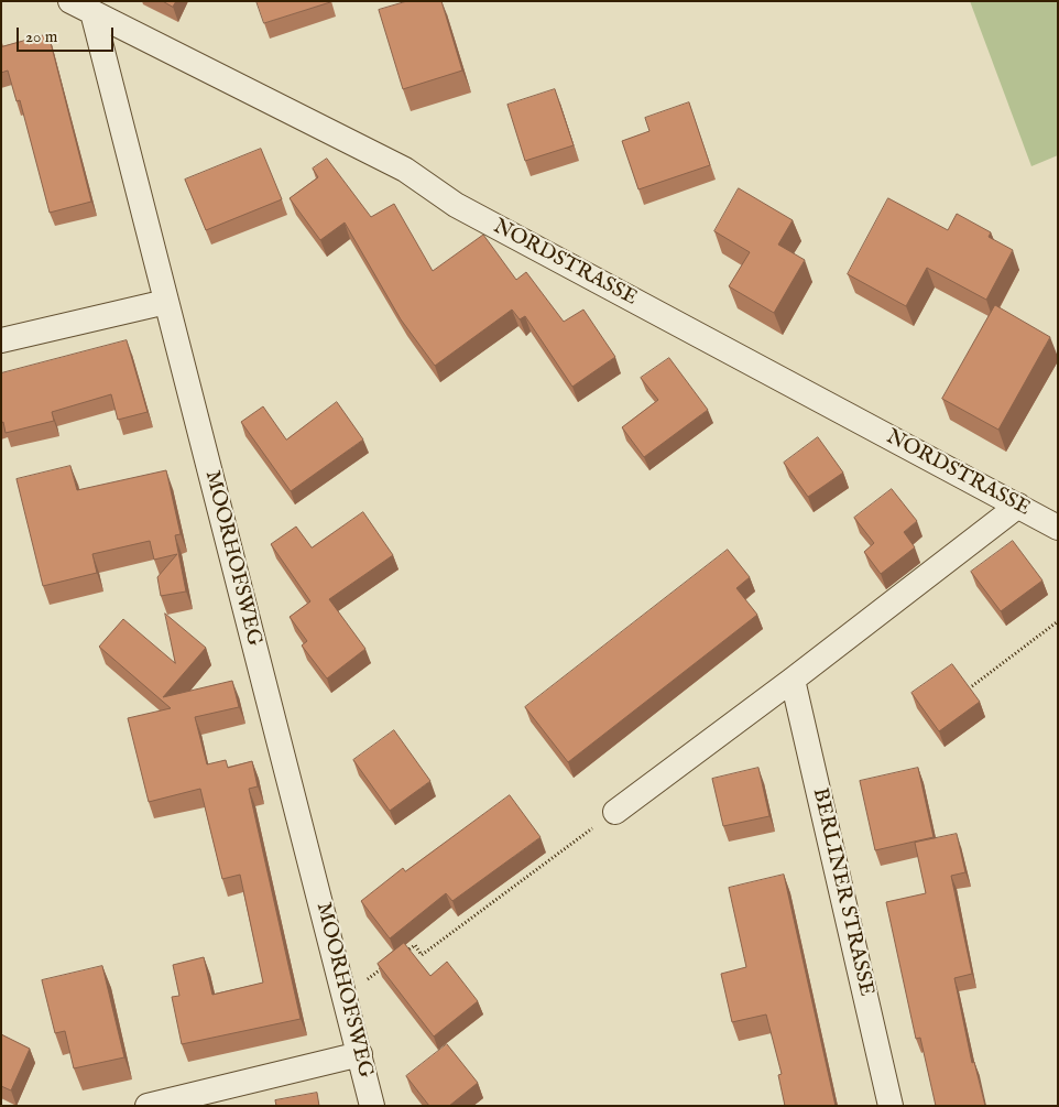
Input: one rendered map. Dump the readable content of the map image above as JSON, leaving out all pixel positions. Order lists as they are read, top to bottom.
{
  "streets": {
    "street": ["NORDSTRASSE", "MOORHOFSWEG", "BERLINER STRASSE"]
  },
  "crossings": [
    ["NORDSTRASSE", "MOORHOFSWEG"]
  ],
  "scale_bar": "20 m"
}
